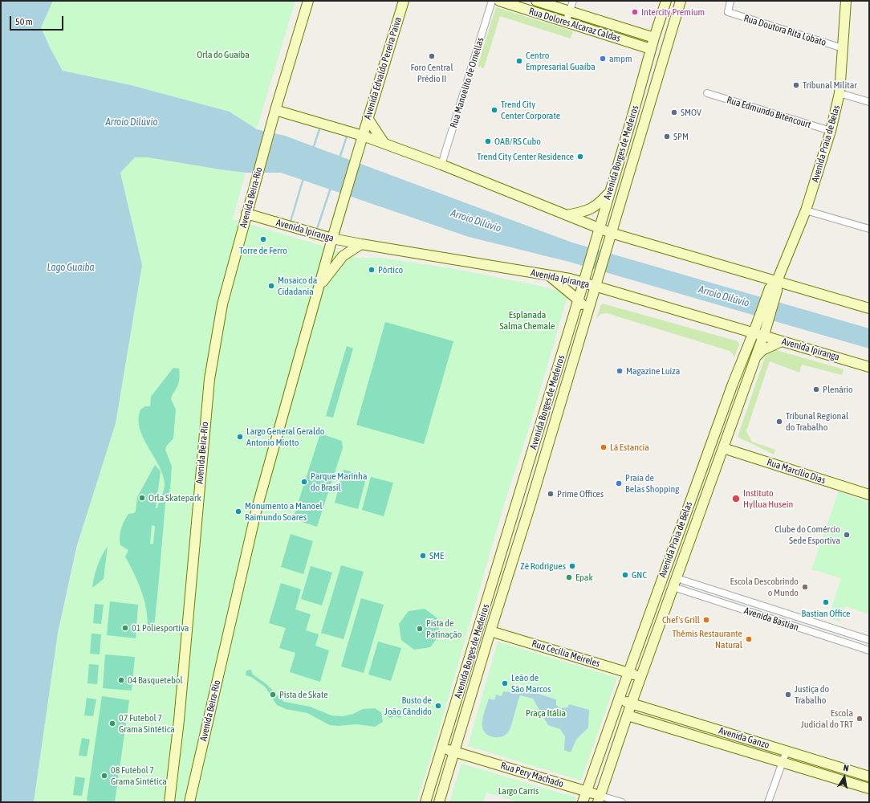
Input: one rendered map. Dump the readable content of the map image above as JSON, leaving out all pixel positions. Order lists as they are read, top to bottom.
{
  "streets": {
    "main road": [
      "Rua Dolores Alcaraz Caldas",
      "Avenida Edvaldo Pereira Paiva",
      "Avenida Praia de Belas",
      "Avenida Borges de Medeiros",
      "Avenida Beira-Rio",
      "Avenida Ipiranga",
      "Rua Marcílio Dias",
      "Rua Cecília Meireles",
      "Avenida Ganzo",
      "Rua Pery Machado"
    ],
    "street": [
      "Rua Doutora Rita Lobato",
      "Rua Manoelito de Ornellas",
      "Rua Edmundo Bitencourt",
      "Avenida Bastian"
    ]
  },
  "crossings": [
    ["Rua Dolores Alcaraz Caldas", "Avenida Borges de Medeiros"],
    ["Rua Doutora Rita Lobato", "Avenida Praia de Belas"],
    ["Avenida Edvaldo Pereira Paiva", "Avenida Beira-Rio"],
    ["Rua Edmundo Bitencourt", "Avenida Praia de Belas"],
    ["Avenida Praia de Belas", "Avenida Ipiranga"],
    ["Avenida Praia de Belas", "Rua Marcílio Dias"],
    ["Avenida Praia de Belas", "Avenida Bastian"],
    ["Avenida Praia de Belas", "Rua Cecília Meireles"],
    ["Avenida Praia de Belas", "Avenida Ganzo"],
    ["Avenida Praia de Belas", "Rua Pery Machado"],
    ["Avenida Borges de Medeiros", "Avenida Ipiranga"],
    ["Avenida Borges de Medeiros", "Rua Cecília Meireles"],
    ["Avenida Borges de Medeiros", "Rua Pery Machado"],
    ["Avenida Beira-Rio", "Avenida Ipiranga"]
  ],
  "water": ["Arroio Dilúvio", "Lago Guaíba"],
  "parks": [
    "Orla do Guaíba",
    "Esplanada Salma Chemale",
    "Praça Itália",
    "Largo Carris"
  ],
  "places": [
    "Intercity Premium",
    "Foro Central Prédio II",
    "ampm",
    "Centro Empresarial Guaíba",
    "Tribunal Militar",
    "Trend City Center Corporate",
    "SMOV",
    "SPM",
    "OAB/RS Cubo",
    "Trend City Center Residence",
    "Torre de Ferro",
    "Pórtico",
    "Mosaico da Cidadania",
    "Magazine Luiza",
    "Plenário",
    "Tribunal Regional do Trabalho",
    "Largo General Geraldo Antonio Miotto",
    "Lá Estancia",
    "Parque Marinha do Brasil",
    "Praia de Belas Shopping",
    "Prime Offices",
    "Orla Skatepark",
    "Instituto Hyllua Husein",
    "Monumento a Manoel Raimundo Soares",
    "Clube do Comércio Sede Esportiva",
    "SME",
    "Zé Rodrigues",
    "GNC",
    "Epak",
    "Escola Descobrindo o Mundo",
    "Bastian Office",
    "Chef's Grill",
    "01 Poliesportiva",
    "Pista de Patinação",
    "Thêmis Restaurante Natural",
    "04 Basquetebol",
    "Leão de São Marcos",
    "Pista de Skate",
    "Justiça do Trabalho",
    "Busto de João Cândido",
    "Escola Judicial do TRT",
    "07 Futebol 7 Grama Sintética",
    "08 Futebol 7 Grama Sintética"
  ],
  "scale_bar": "50 m",
  "north": "top"
}
